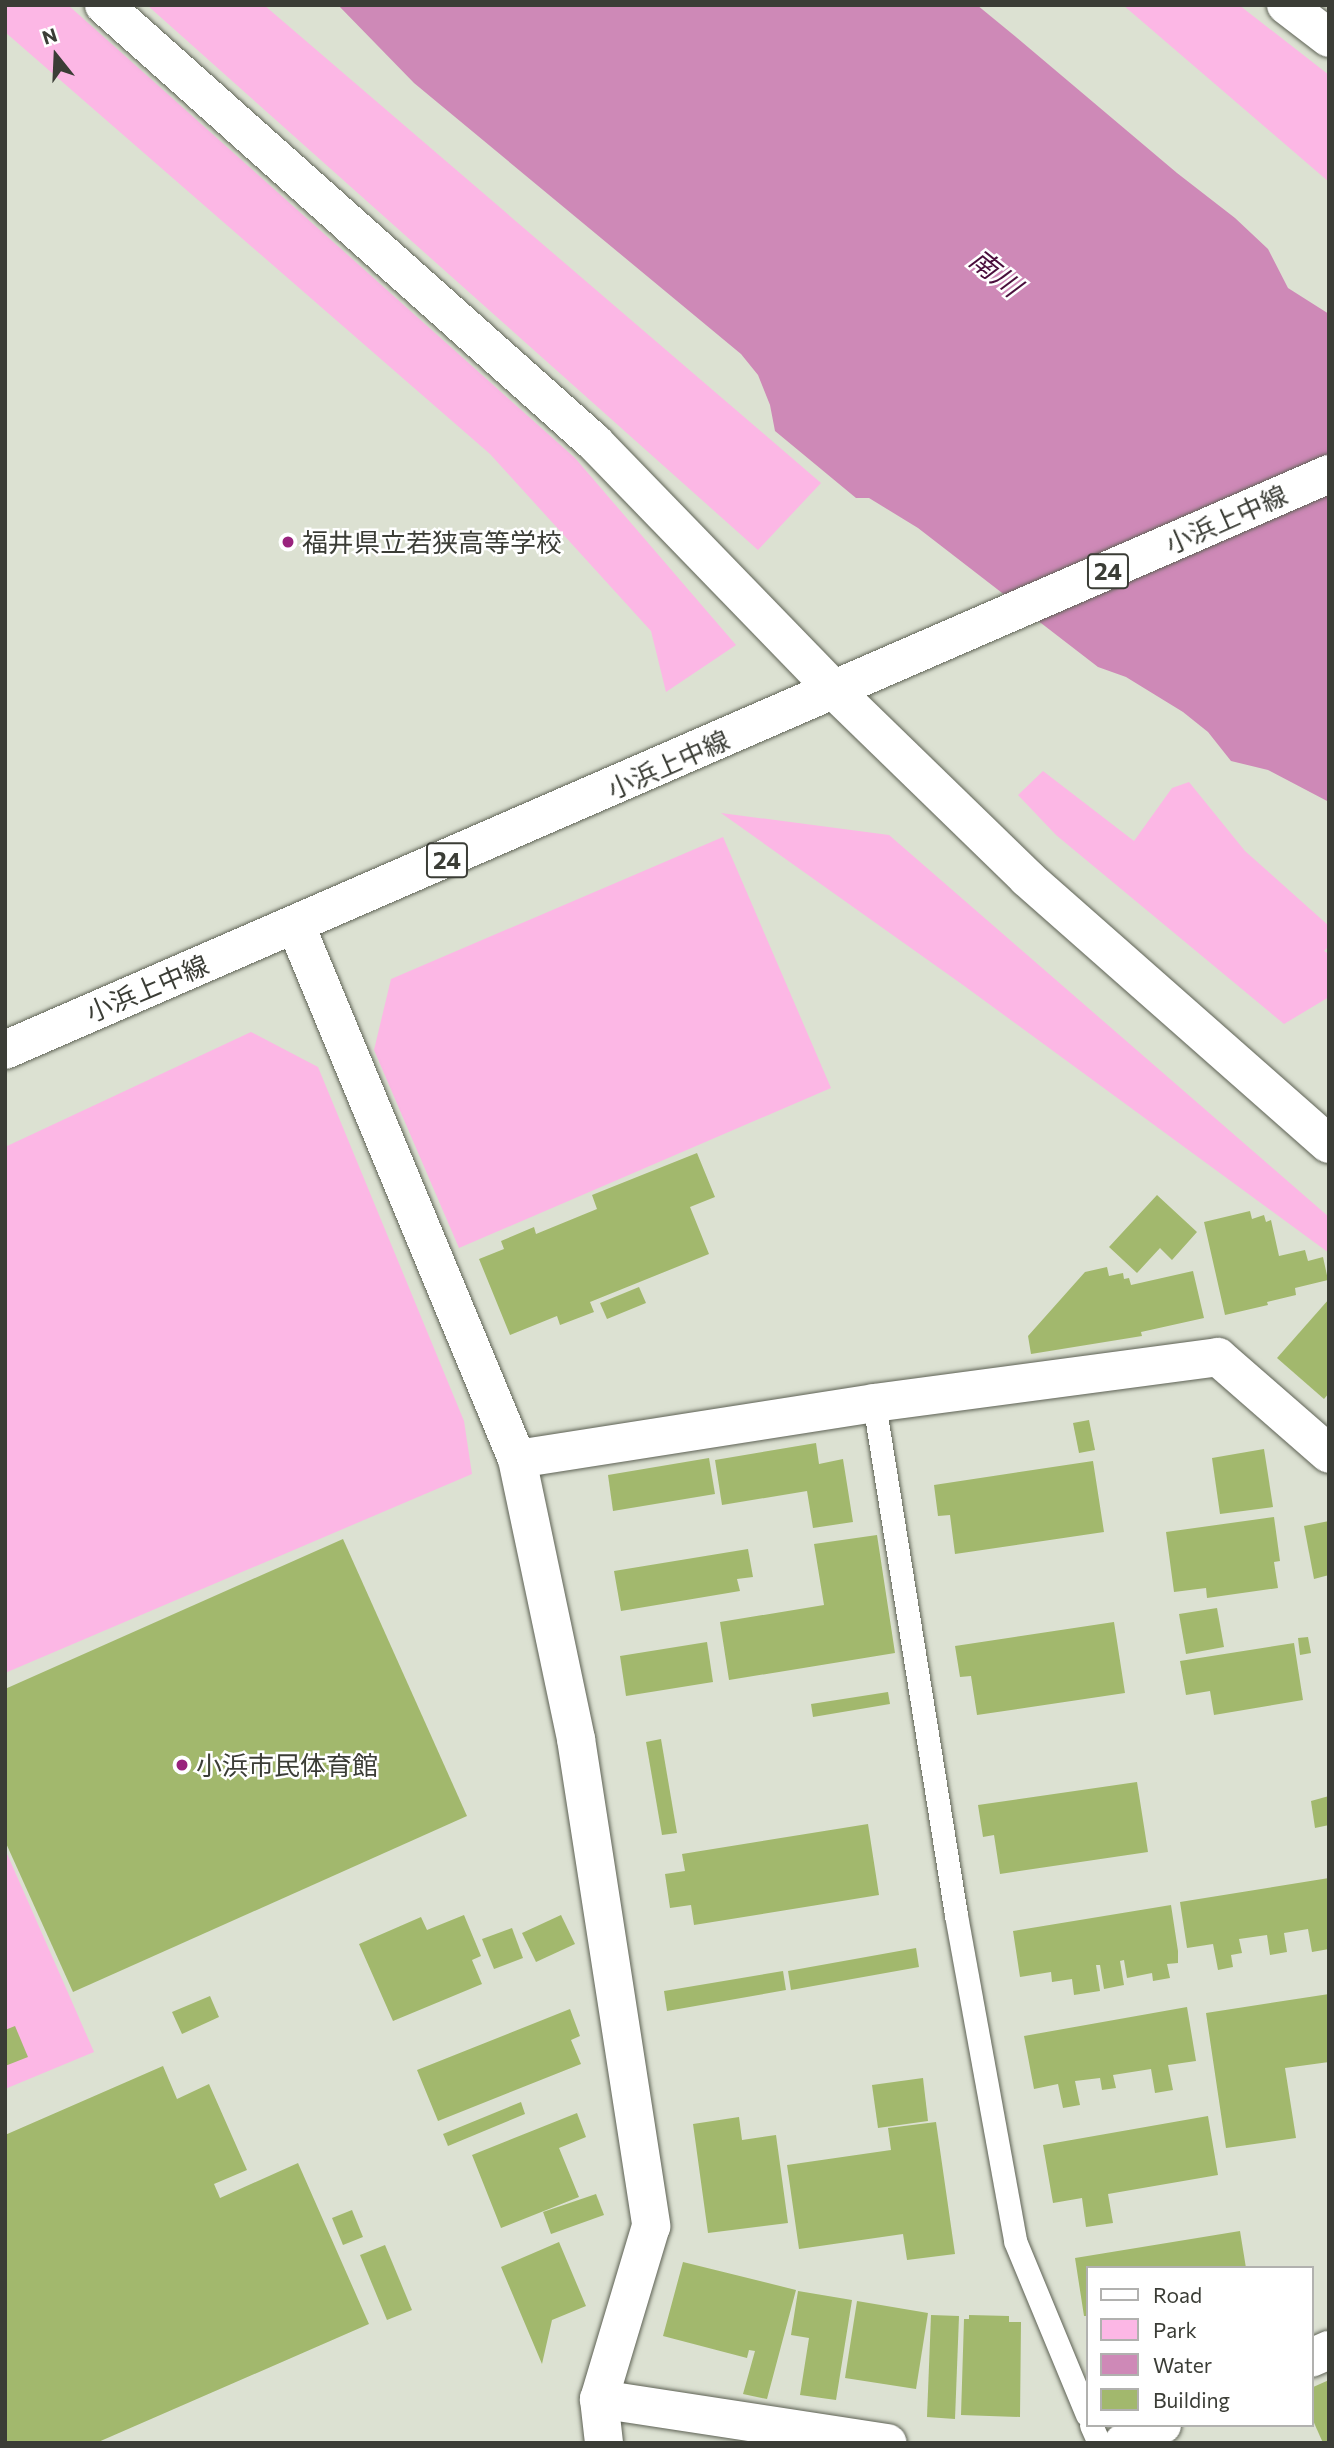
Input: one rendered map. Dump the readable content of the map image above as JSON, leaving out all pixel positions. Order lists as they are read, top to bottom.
{
  "streets": {
    "street": ["小浜上中線", "24"]
  },
  "water": ["南川"],
  "places": ["福井県立若狭高等学校", "小浜市民体育館"],
  "legend": [
    "Road",
    "Park",
    "Water",
    "Building"
  ],
  "north": "top"
}
